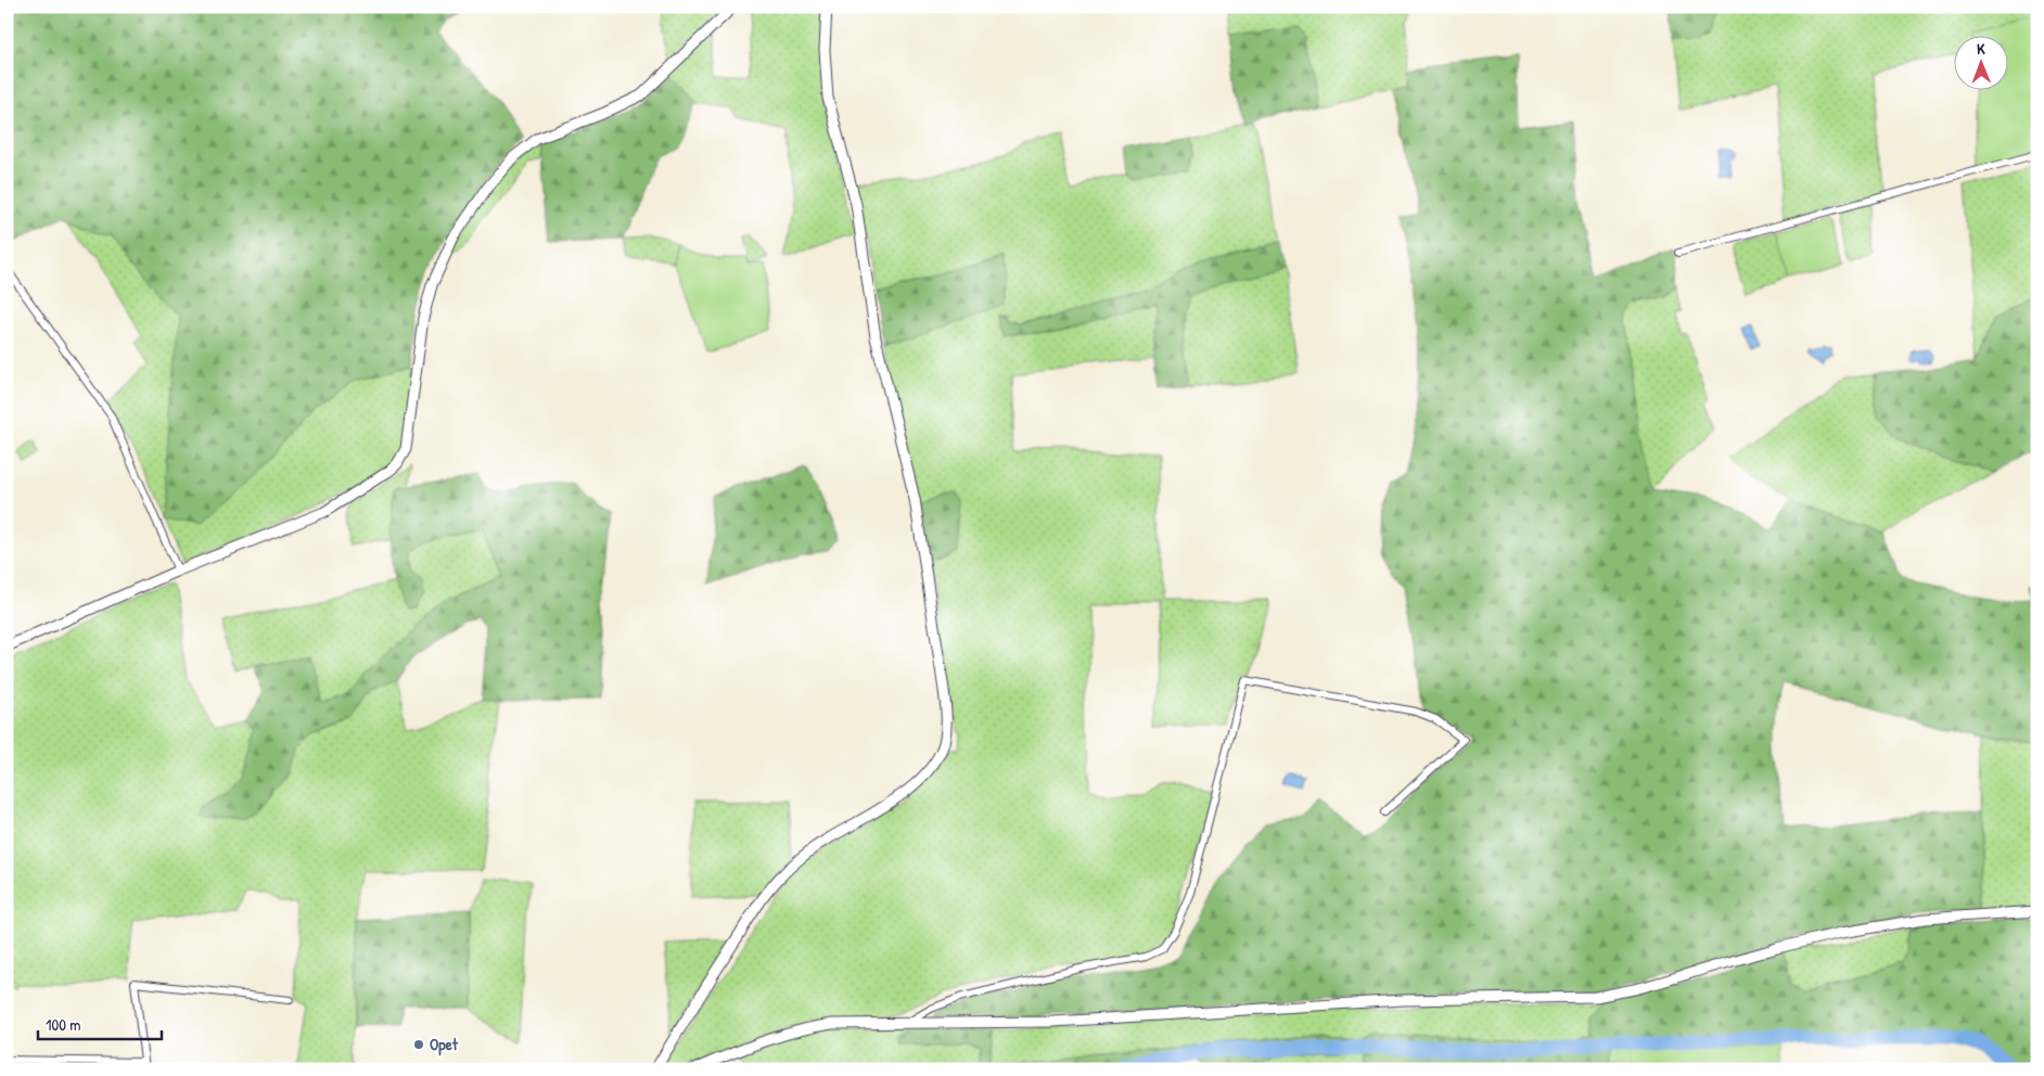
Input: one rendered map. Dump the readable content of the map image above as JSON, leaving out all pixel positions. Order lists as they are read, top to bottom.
{
  "places": ["Opet"],
  "scale_bar": "100 m",
  "north": "top"
}
